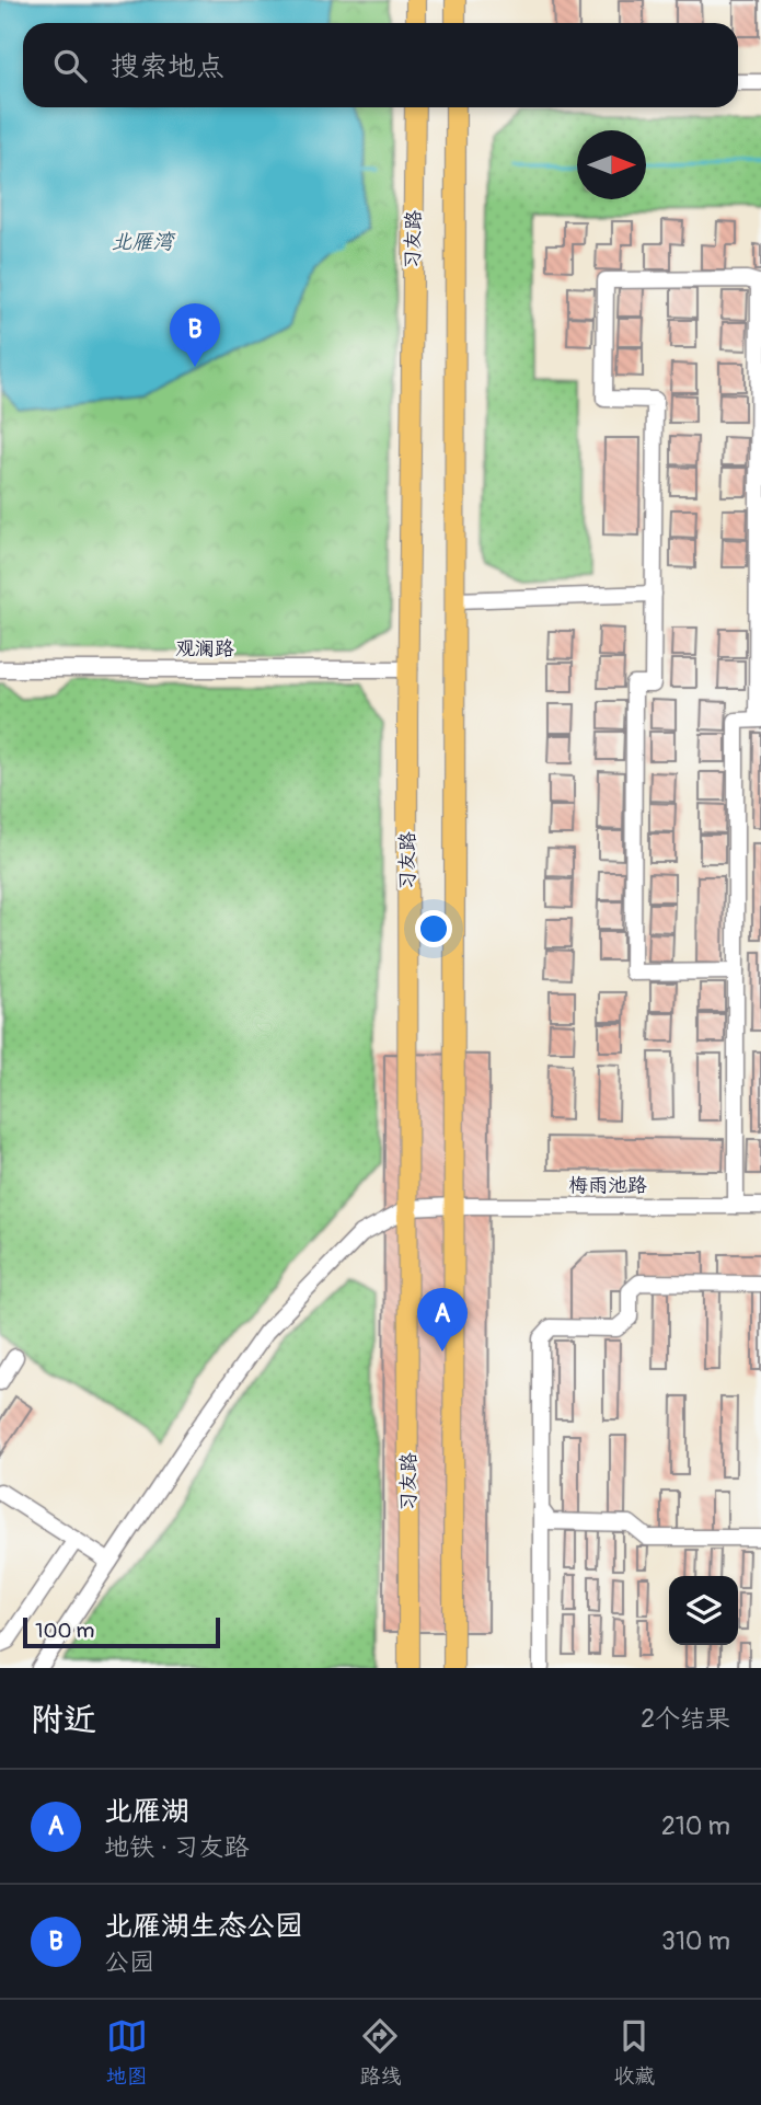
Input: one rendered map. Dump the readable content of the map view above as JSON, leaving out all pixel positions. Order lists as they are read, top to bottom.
{
  "streets": {
    "main road": ["习友路"],
    "street": ["观澜路", "梅雨池路"]
  },
  "crossings": [
    ["习友路", "观澜路"],
    ["习友路", "梅雨池路"]
  ],
  "water": ["北雁湾"],
  "scale_bar": "100 m",
  "north": "right",
  "page": {
    "search": "搜索地点",
    "pins": ["B", "A"],
    "scale": "100 m",
    "heading": ["附近", "2个结果"],
    "list": [
      {
        "mark": "A",
        "name": "北雁湖",
        "note": "地铁 · 习友路",
        "value": "210 m"
      },
      {
        "mark": "B",
        "name": "北雁湖生态公园",
        "note": "公园",
        "value": "310 m"
      }
    ],
    "nav": ["地图", "路线", "收藏"]
  }
}
